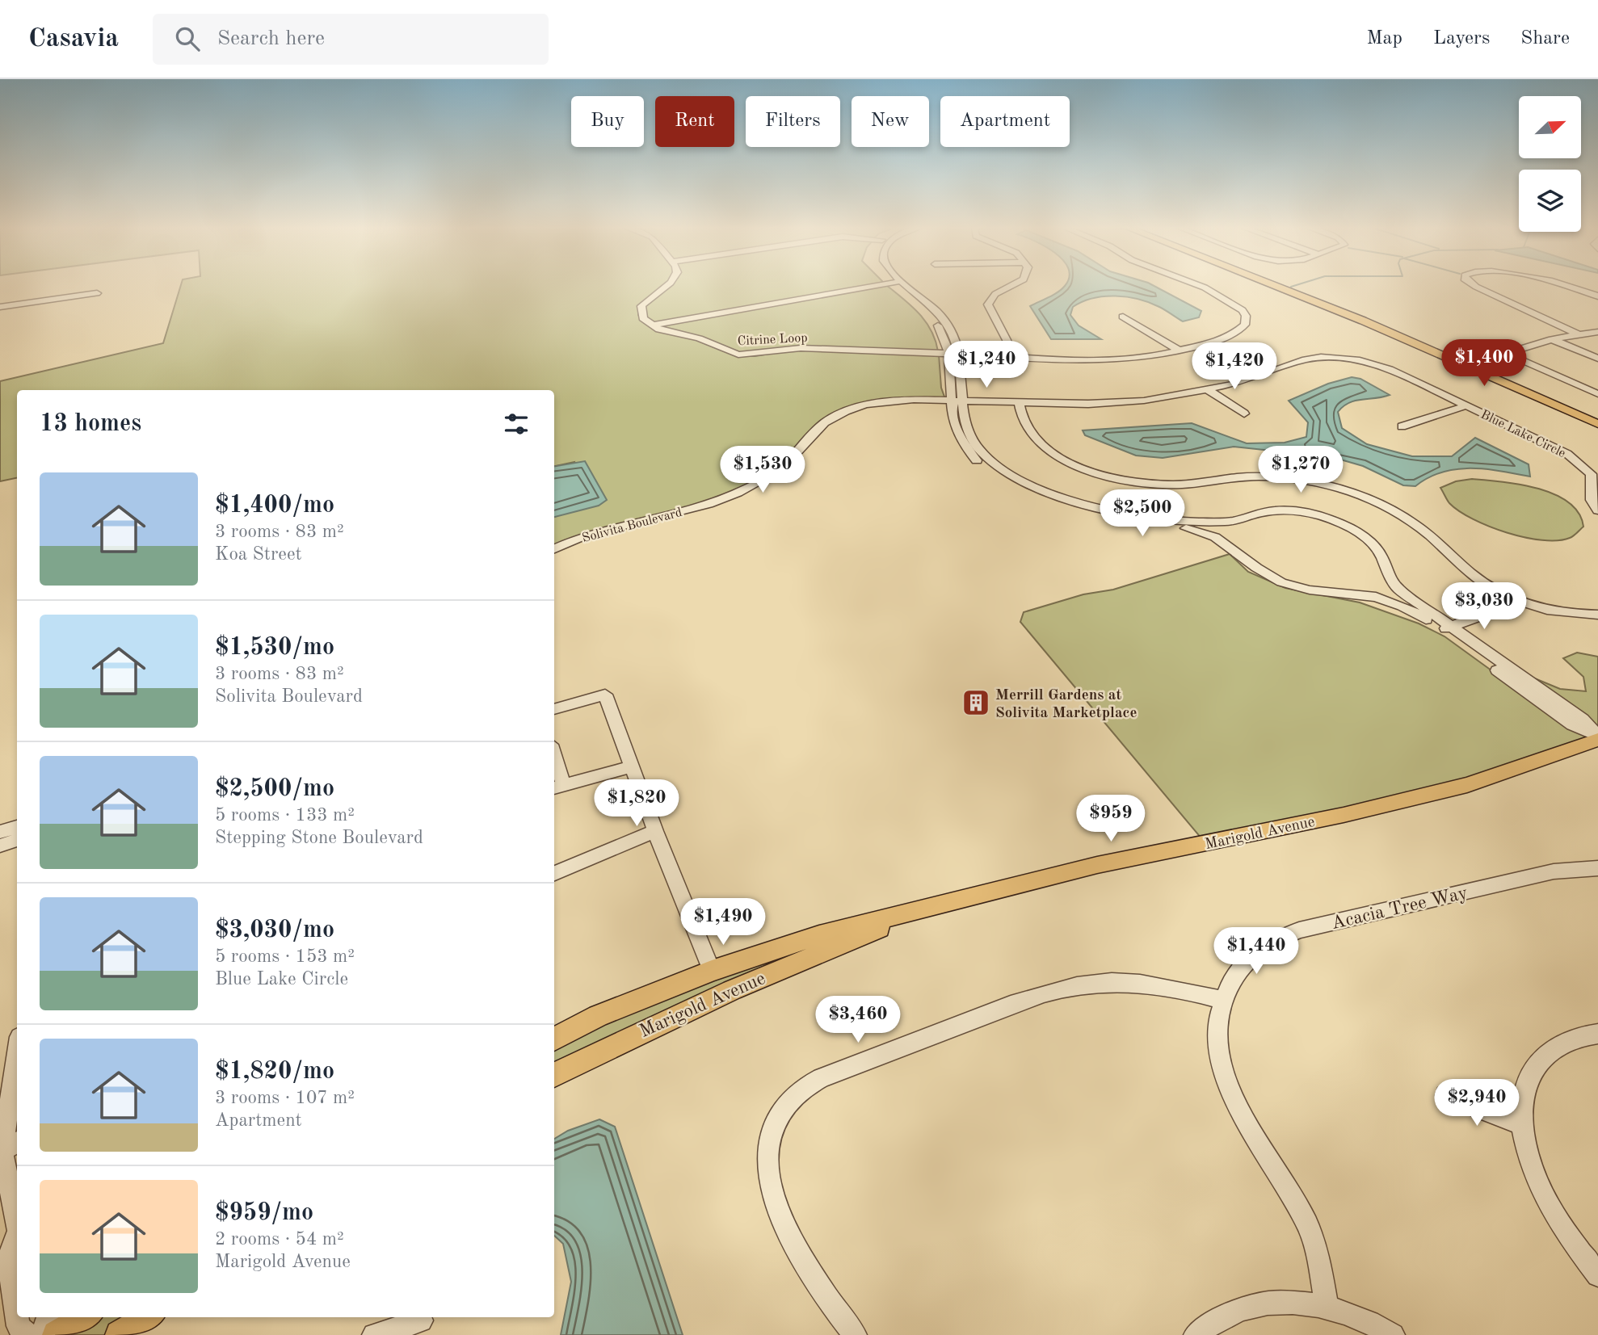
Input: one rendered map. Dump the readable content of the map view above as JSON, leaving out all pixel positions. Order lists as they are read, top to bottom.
{
  "streets": {
    "main road": ["Marigold Avenue"],
    "street": [
      "Citrine Loop",
      "Blue Lake Circle",
      "Solivita Boulevard",
      "Acacia Tree Way"
    ]
  },
  "crossings": [
    ["Blue Lake Circle", "Solivita Boulevard"]
  ],
  "places": {
    "building": ["Merrill Gardens at Solivita Marketplace"]
  },
  "north": "top right",
  "page": {
    "header": "Casavia",
    "search": "Search here",
    "nav": ["Map", "Layers", "Share"],
    "chip": [
      "Buy",
      "Rent",
      "Filters",
      "New",
      "Apartment"
    ],
    "price": [
      "$1,400",
      "$1,240",
      "$1,420",
      "$1,530",
      "$1,270",
      "$2,500",
      "$3,030",
      "$1,820",
      "$959",
      "$1,490",
      "$1,440",
      "$3,460",
      "$2,940"
    ],
    "heading": "13 homes",
    "list": [
      {
        "name": "$1,400/mo",
        "note": "3 rooms · 83 m² · Koa Street"
      },
      {
        "name": "$1,530/mo",
        "note": "3 rooms · 83 m² · Solivita Boulevard"
      },
      {
        "name": "$2,500/mo",
        "note": "5 rooms · 133 m² · Stepping Stone Boulevard"
      },
      {
        "name": "$3,030/mo",
        "note": "5 rooms · 153 m² · Blue Lake Circle"
      },
      {
        "name": "$1,820/mo",
        "note": "3 rooms · 107 m² · Apartment"
      },
      {
        "name": "$959/mo",
        "note": "2 rooms · 54 m² · Marigold Avenue"
      }
    ]
  }
}
